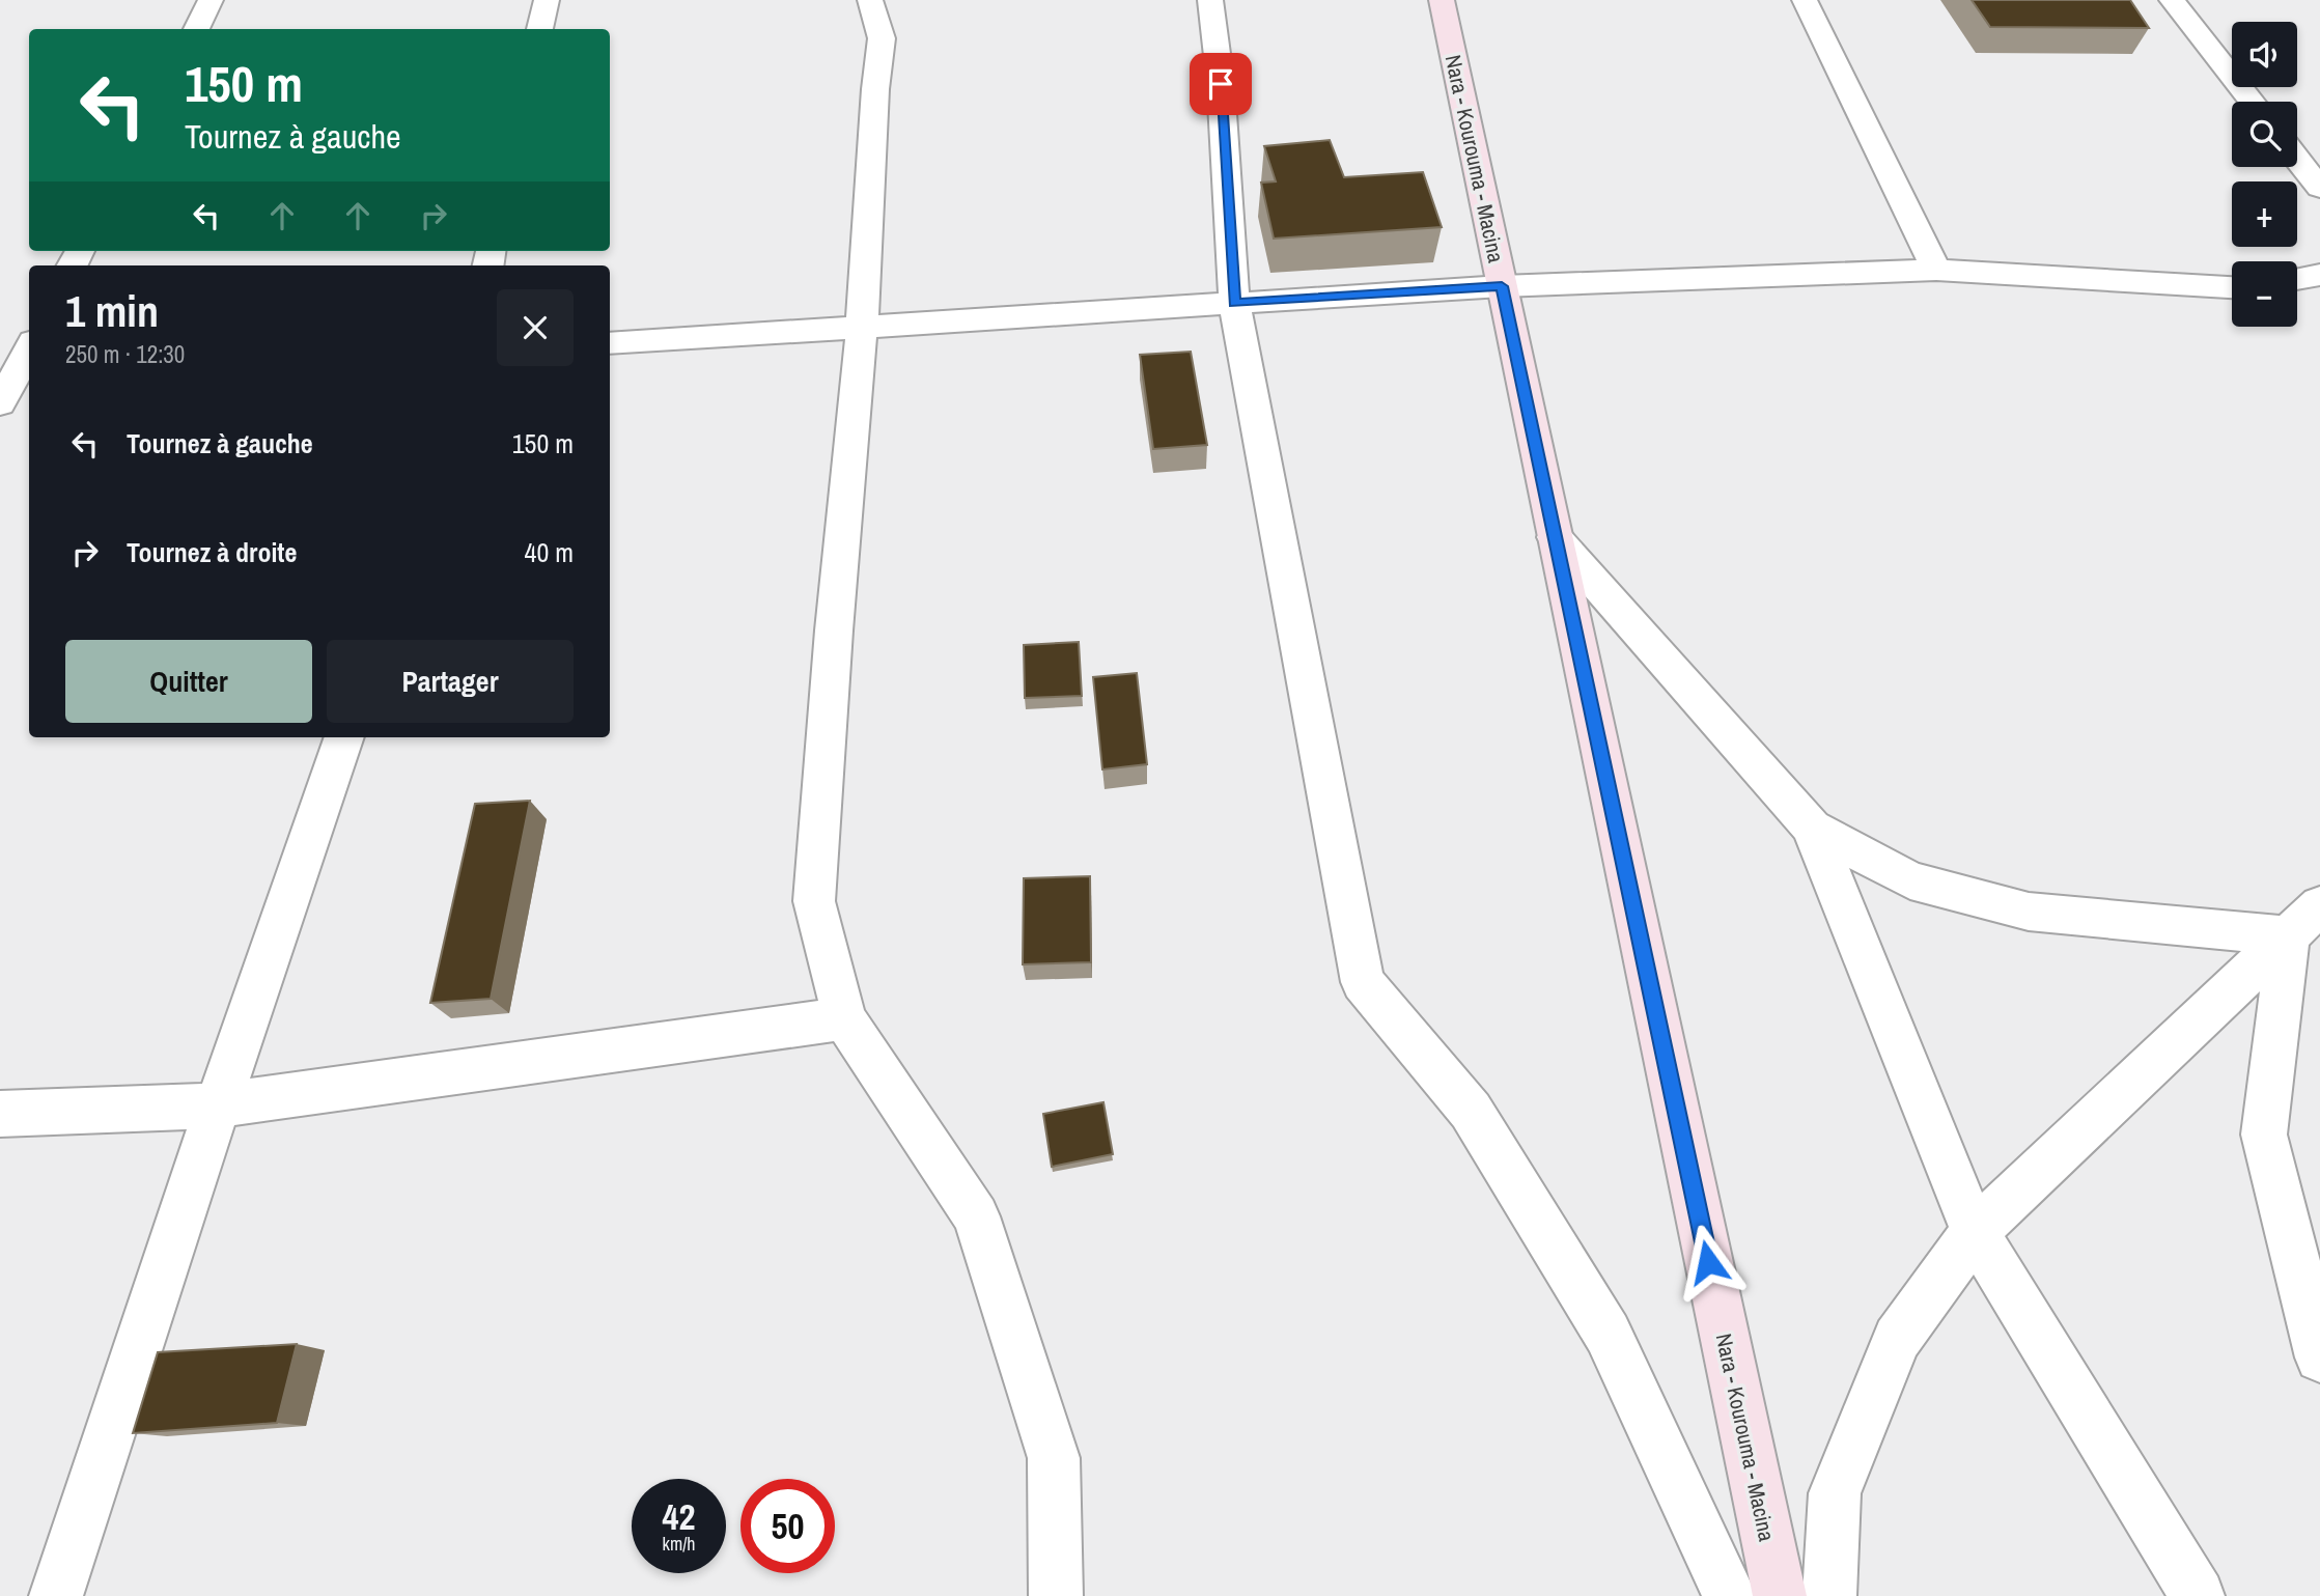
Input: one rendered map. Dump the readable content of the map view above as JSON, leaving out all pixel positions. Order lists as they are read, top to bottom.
{
  "streets": {
    "main road": ["Nara - Kourouma - Macina"]
  },
  "page": {
    "map_buttons": ["+", "−"],
    "turn": ["150 m", "Tournez à gauche"],
    "heading": ["1 min", "250 m · 12:30"],
    "list": [
      {
        "name": "Tournez à gauche",
        "value": "150 m"
      },
      {
        "name": "Tournez à droite",
        "value": "40 m"
      }
    ],
    "buttons": ["Quitter", "Partager"],
    "speed": "42 km/h",
    "limit": "50"
  }
}
